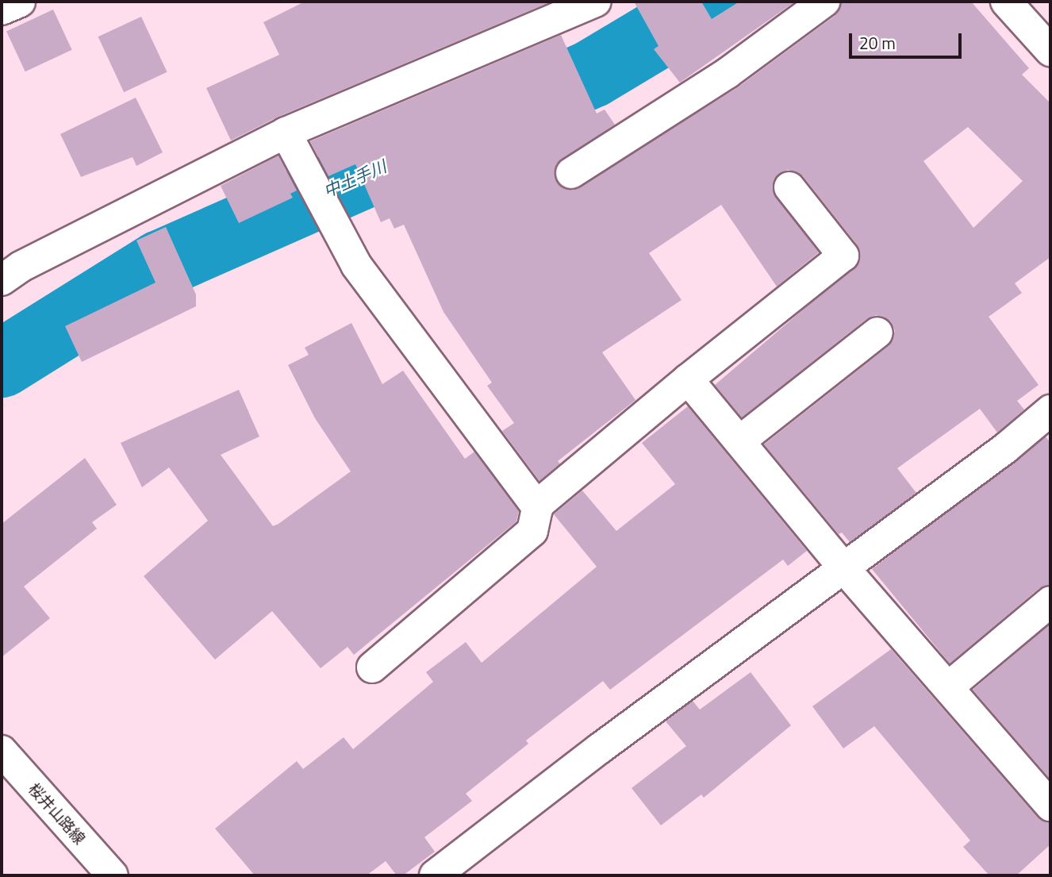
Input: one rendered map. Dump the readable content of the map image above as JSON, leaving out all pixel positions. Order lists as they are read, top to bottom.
{
  "streets": {
    "street": ["桜井山路線"]
  },
  "water": ["中土手川"],
  "scale_bar": "20 m"
}
